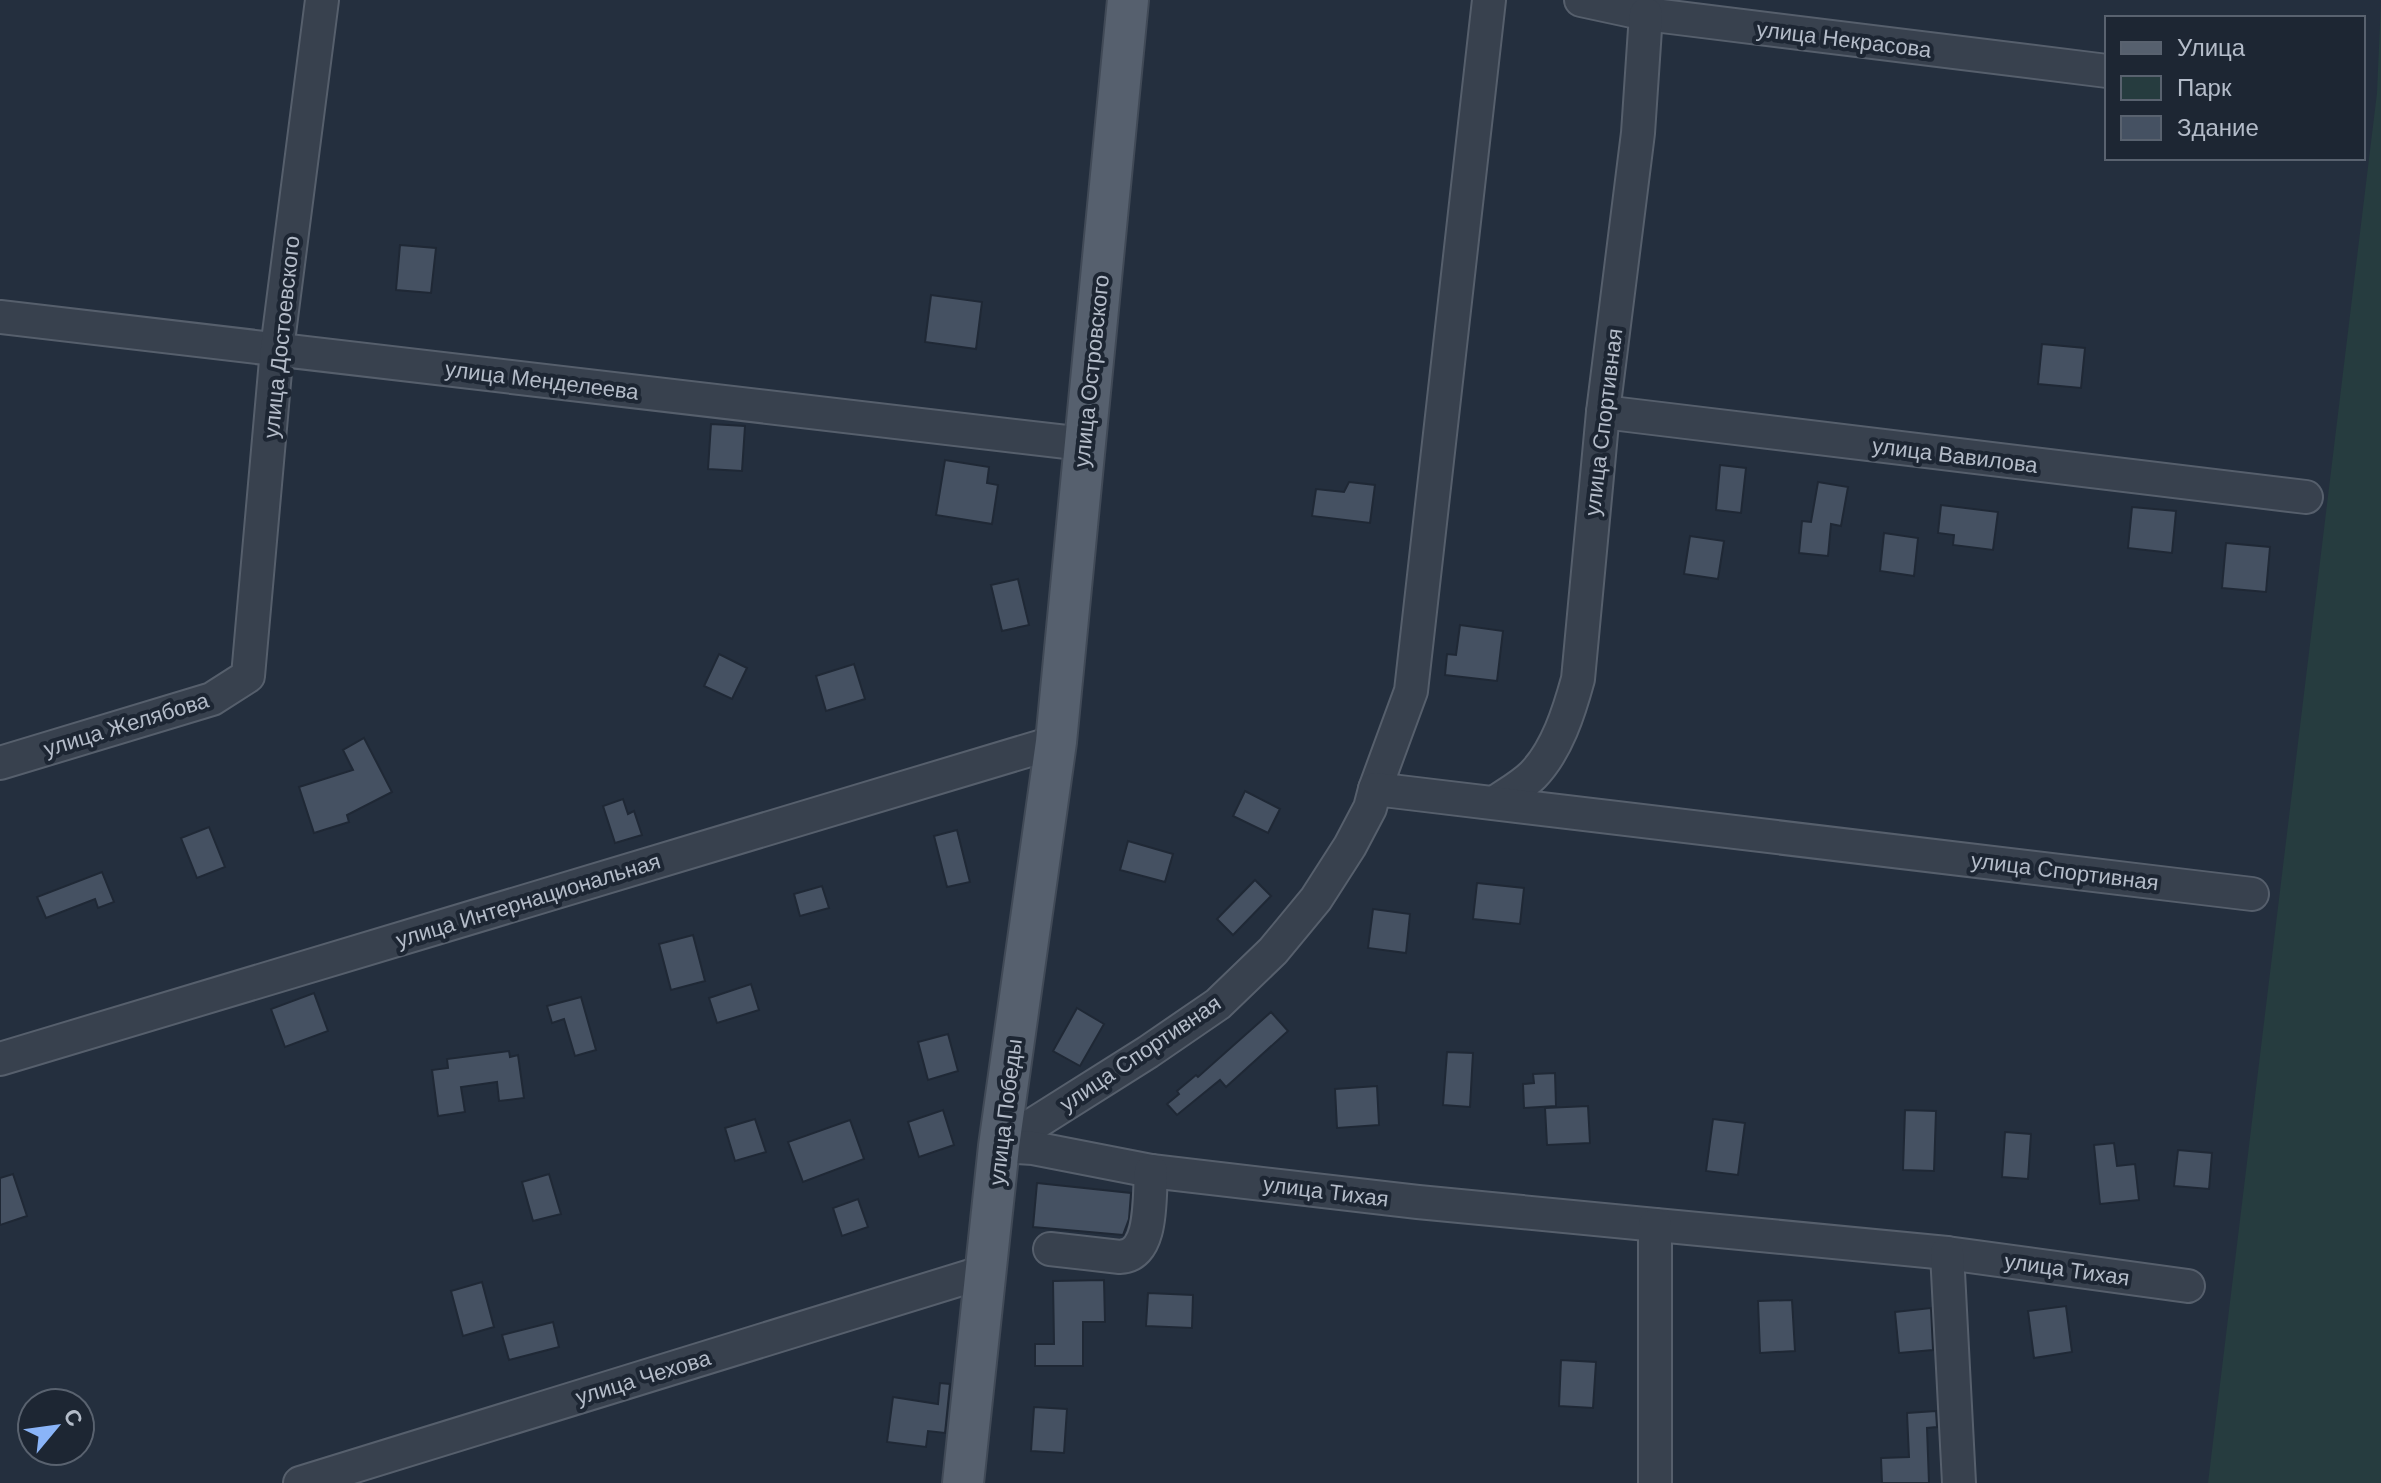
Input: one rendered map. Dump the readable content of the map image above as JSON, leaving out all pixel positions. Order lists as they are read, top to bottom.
{
  "streets": {
    "main road": ["улица Островского", "улица Победы"],
    "street": [
      "улица Некрасова",
      "улица Достоевского",
      "улица Менделеева",
      "улица Спортивная",
      "улица Вавилова",
      "улица Желябова",
      "улица Интернациональная",
      "улица Тихая",
      "улица Чехова"
    ]
  },
  "crossings": [
    ["улица Некрасова", "улица Спортивная"],
    ["улица Достоевского", "улица Менделеева"],
    ["улица Достоевского", "улица Желябова"],
    ["улица Островского", "улица Менделеева"],
    ["улица Островского", "улица Интернациональная"],
    ["улица Островского", "улица Победы"],
    ["улица Спортивная", "улица Вавилова"],
    ["улица Спортивная", "улица Победы"],
    ["улица Спортивная", "улица Тихая"],
    ["улица Интернациональная", "улица Победы"],
    ["улица Победы", "улица Тихая"],
    ["улица Победы", "улица Чехова"]
  ],
  "legend": ["Улица", "Парк", "Здание"],
  "north": "top right"
}
